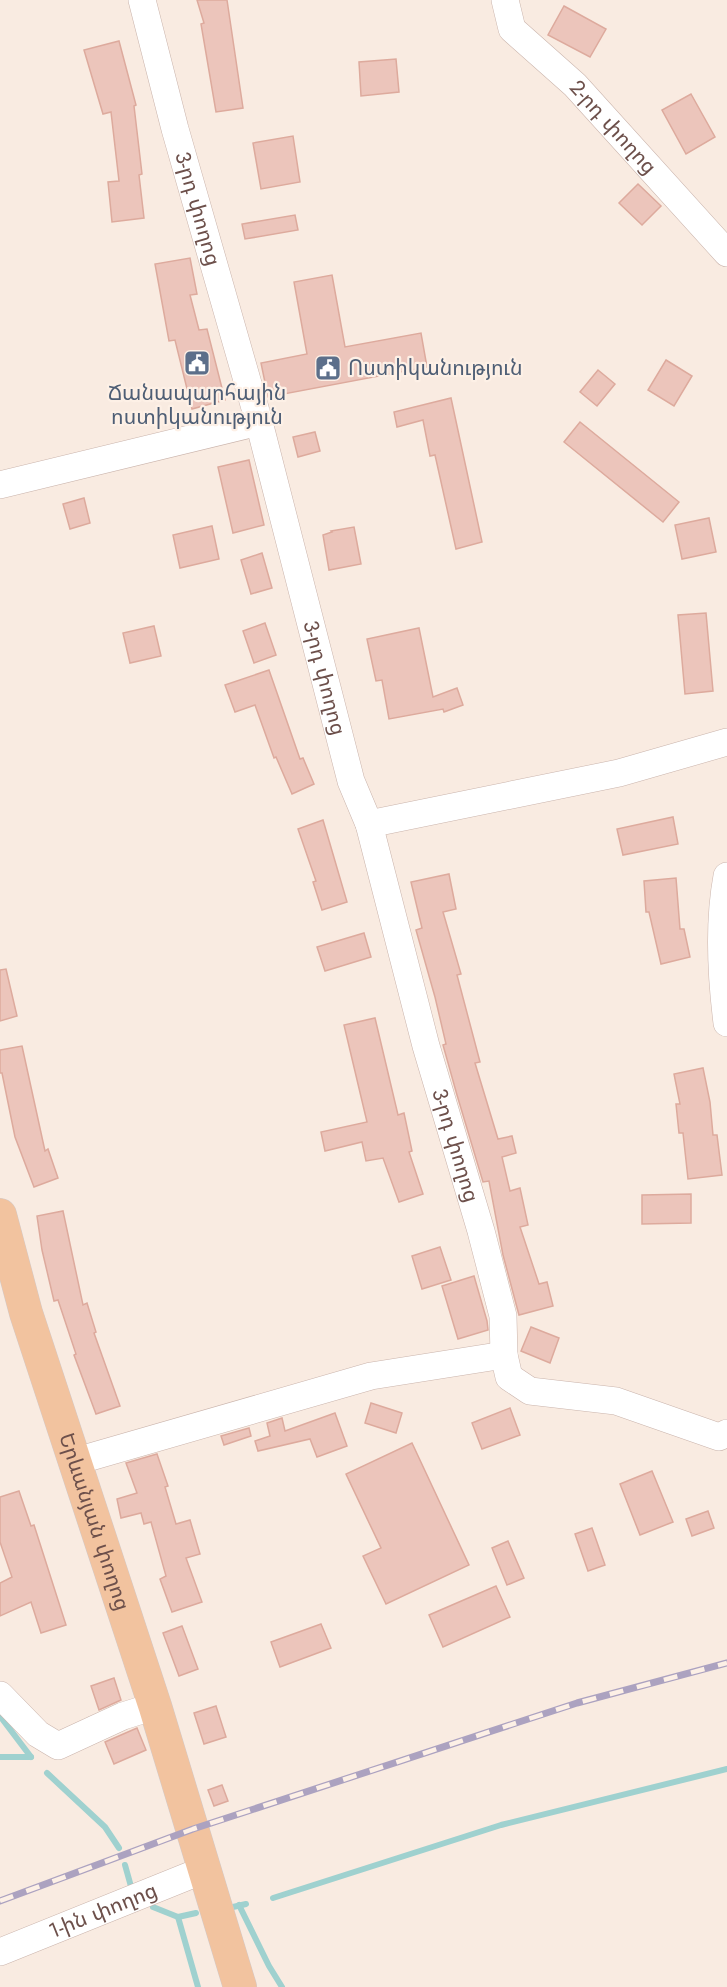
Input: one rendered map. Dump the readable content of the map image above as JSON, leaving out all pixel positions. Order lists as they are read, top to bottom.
{
  "streets": {
    "main road": ["Երևանյան փողոց"],
    "street": ["2-րդ փողոց", "3-րդ փողոց", "1-ին փողոց"]
  },
  "crossings": [
    ["Երևանյան փողոց", "1-ին փողոց"]
  ],
  "places": {
    "public building": ["Ճանապարհային ոստիկանություն", "Ոստիկանություն"]
  }
}
